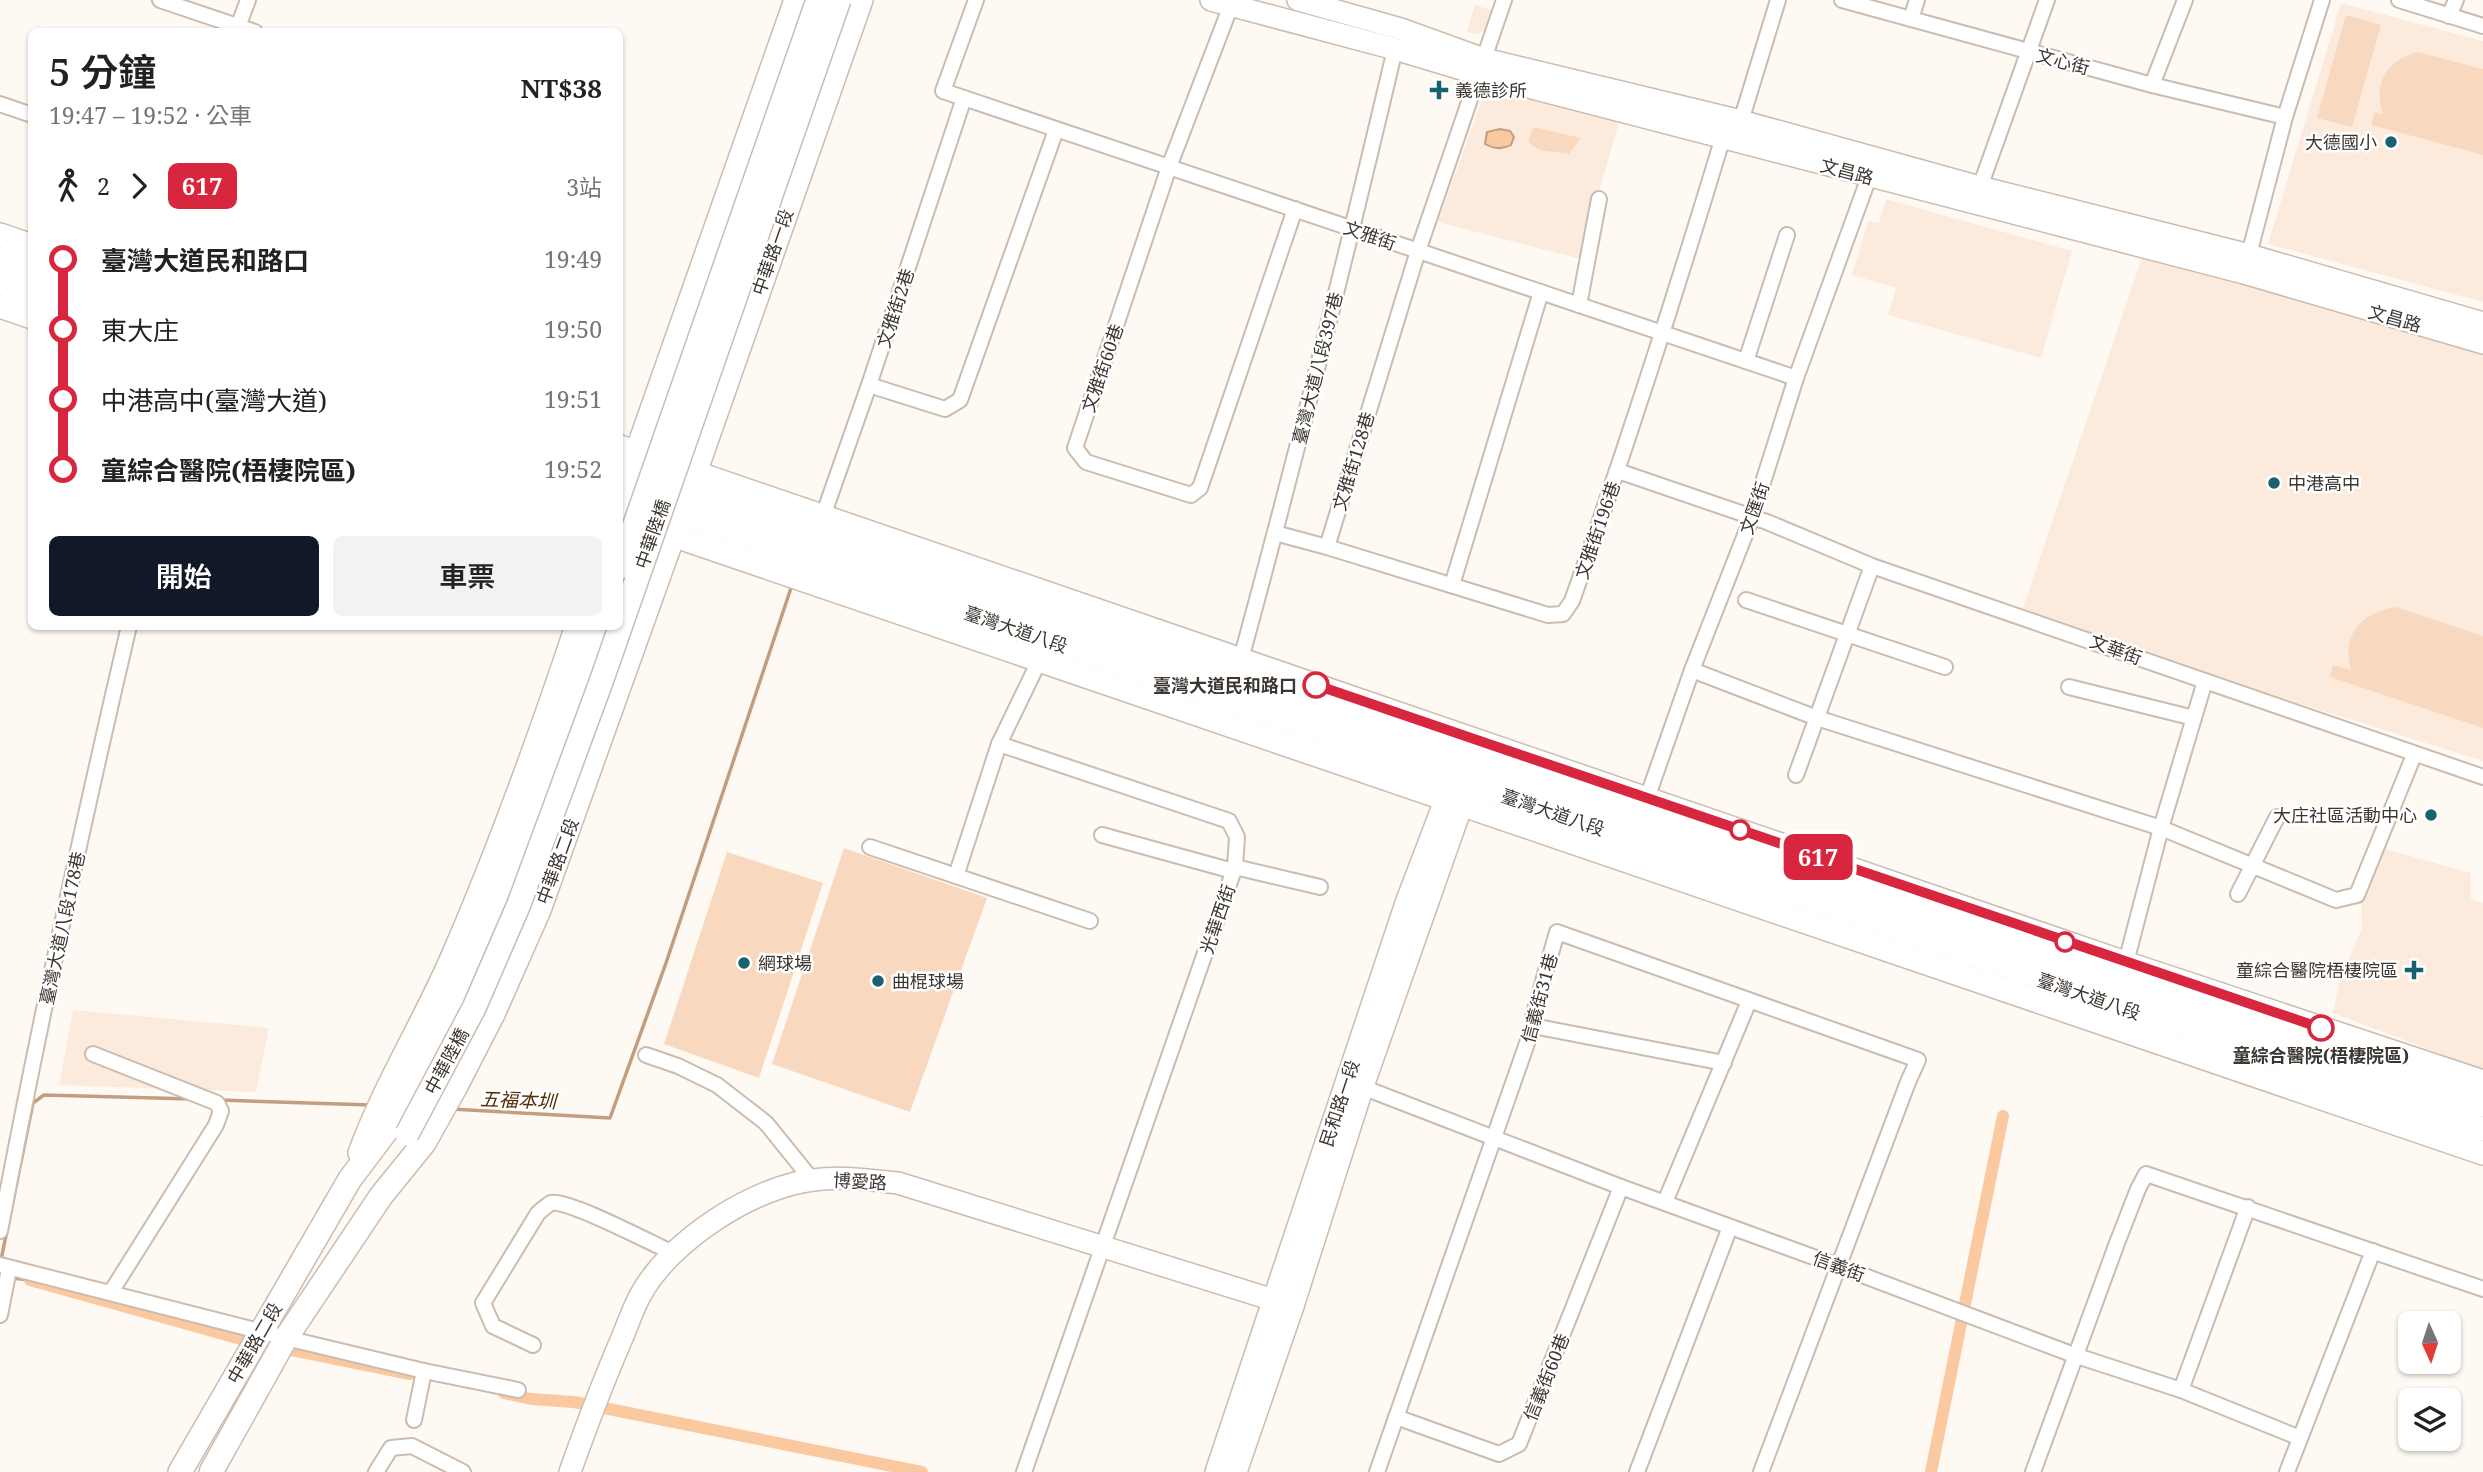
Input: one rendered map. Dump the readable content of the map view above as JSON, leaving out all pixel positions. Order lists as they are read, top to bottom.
{
  "streets": {
    "main road": [
      "中華路一段",
      "中華陸橋",
      "臺灣大道八段",
      "中華路二段"
    ],
    "street": [
      "文心街",
      "文昌路",
      "文雅街",
      "文雅街2巷",
      "文雅街60巷",
      "臺灣大道八段397巷",
      "文雅街128巷",
      "文匯街",
      "文雅街196巷",
      "文華街",
      "光華西街",
      "臺灣大道八段178巷",
      "信義街31巷",
      "民和路一段",
      "博愛路",
      "信義街",
      "信義街60巷"
    ]
  },
  "crossings": [
    ["文昌路", "臺灣大道八段397巷"],
    ["文昌路", "文雅街128巷"],
    ["文昌路", "文匯街"],
    ["文昌路", "文雅街196巷"],
    ["文雅街", "文雅街2巷"],
    ["文雅街", "文雅街60巷"],
    ["文雅街", "臺灣大道八段397巷"],
    ["文雅街", "文雅街128巷"],
    ["文雅街", "文匯街"],
    ["文雅街", "文雅街196巷"],
    ["中華路一段", "臺灣大道八段"],
    ["中華路一段", "中華路二段"],
    ["文雅街2巷", "臺灣大道八段"],
    ["臺灣大道八段397巷", "臺灣大道八段"],
    ["文匯街", "臺灣大道八段"],
    ["文匯街", "文華街"],
    ["文雅街196巷", "文華街"],
    ["中華陸橋", "中華路二段"],
    ["臺灣大道八段", "中華路二段"],
    ["臺灣大道八段", "民和路一段"],
    ["光華西街", "博愛路"],
    ["信義街31巷", "信義街"],
    ["信義街31巷", "信義街60巷"],
    ["民和路一段", "博愛路"],
    ["民和路一段", "信義街"],
    ["信義街", "信義街60巷"]
  ],
  "water": ["五福本圳"],
  "places": {
    "health": ["義德診所", "童綜合醫院梧棲院區"],
    "other": [
      "大德國小",
      "中港高中",
      "臺灣大道民和路口",
      "大庄社區活動中心",
      "網球場",
      "曲棍球場",
      "童綜合醫院(梧棲院區)"
    ]
  },
  "lines": ["bus line 617"],
  "north": "bottom",
  "page": {
    "on_map": "617",
    "heading": ["5 分鐘", "19:47 – 19:52 · 公車", "NT$38"],
    "legs": ["2", "617", "3站"],
    "list": [
      {
        "name": "臺灣大道民和路口",
        "value": "19:49"
      },
      {
        "name": "東大庄",
        "value": "19:50"
      },
      {
        "name": "中港高中(臺灣大道)",
        "value": "19:51"
      },
      {
        "name": "童綜合醫院(梧棲院區)",
        "value": "19:52"
      }
    ],
    "buttons": ["開始", "車票"]
  }
}
